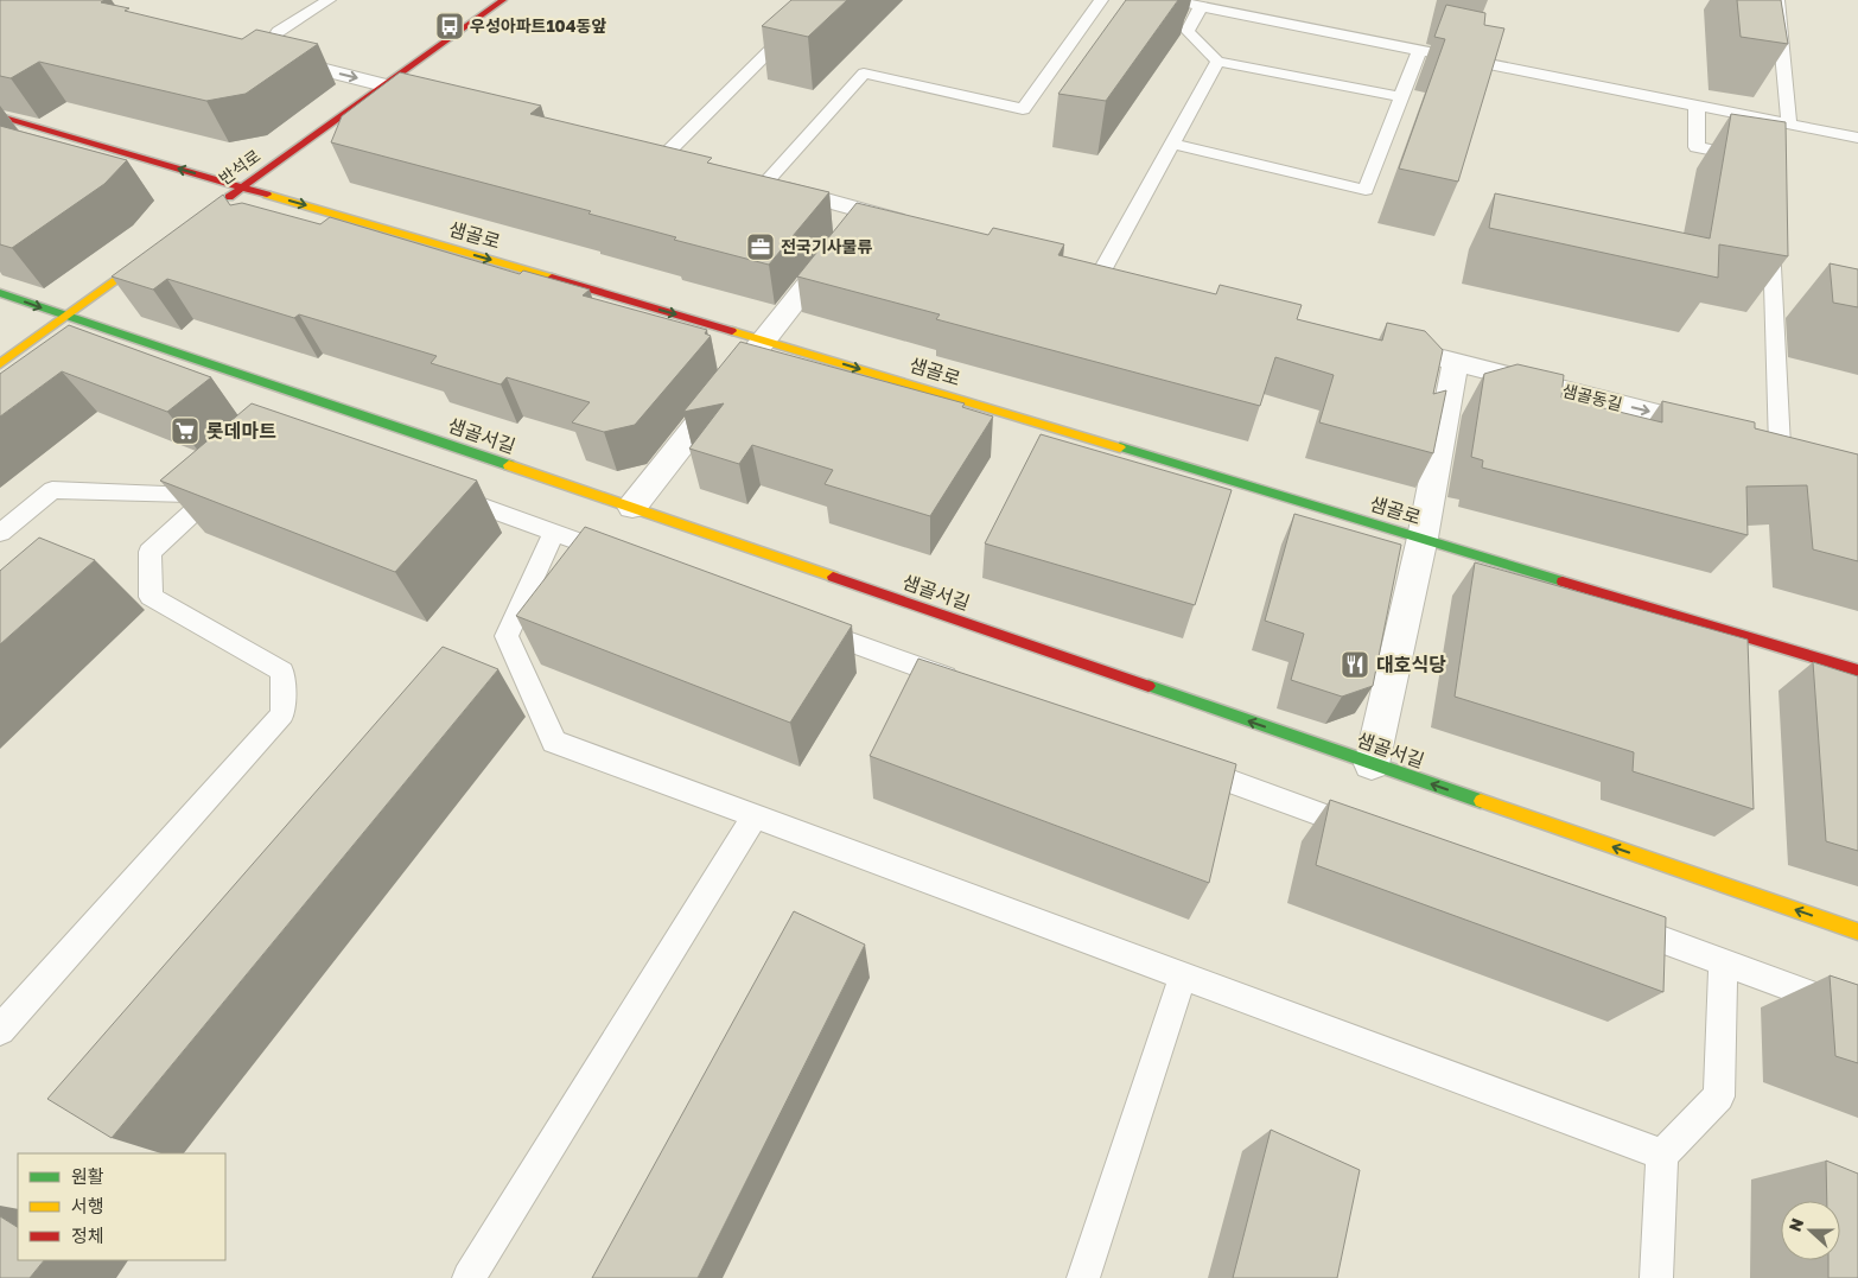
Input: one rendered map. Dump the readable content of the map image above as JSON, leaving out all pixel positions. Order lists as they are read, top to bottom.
{
  "streets": {
    "street": [
      "반석로",
      "샘골로",
      "샘골동길",
      "샘골서길"
    ]
  },
  "crossings": [
    ["반석로", "샘골로"]
  ],
  "one_way": ["샘골동길", "샘골서길"],
  "places": {
    "bus stop": ["우성아파트104동앞"],
    "office": ["전국기사물류"],
    "supermarket": ["롯데마트"],
    "restaurant": ["대호식당"]
  },
  "legend": ["원활", "서행", "정체"],
  "north": "left"
}
